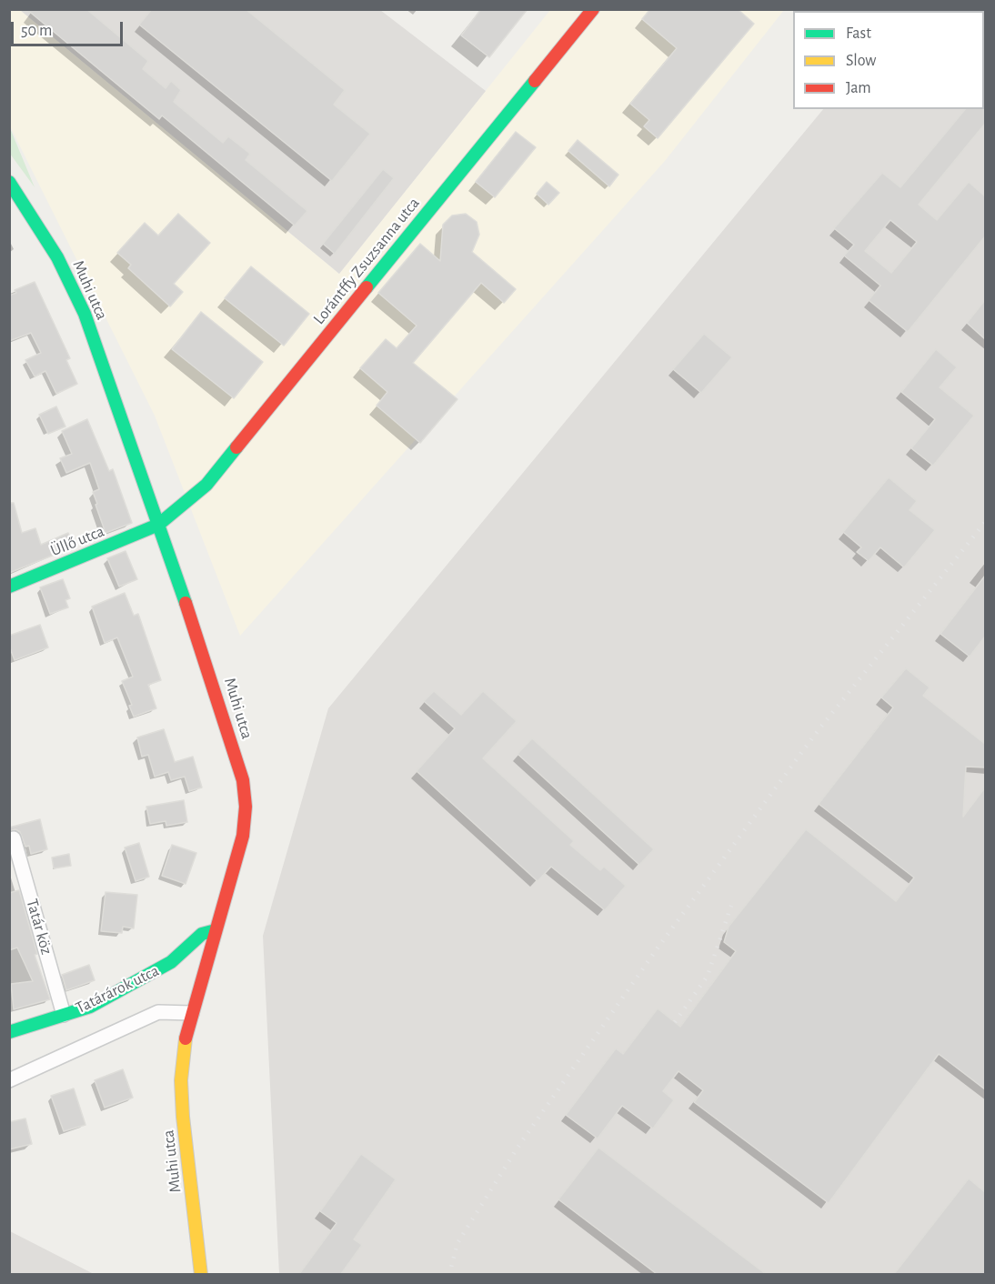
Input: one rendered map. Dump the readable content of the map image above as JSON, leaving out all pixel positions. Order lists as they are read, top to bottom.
{
  "streets": {
    "main road": [
      "Lorántffy Zsuzsanna utca",
      "Muhi utca",
      "Üllő utca",
      "Tatárárok utca"
    ],
    "street": ["Tatár köz"]
  },
  "crossings": [
    ["Lorántffy Zsuzsanna utca", "Muhi utca"],
    ["Lorántffy Zsuzsanna utca", "Üllő utca"],
    ["Muhi utca", "Üllő utca"],
    ["Muhi utca", "Tatárárok utca"],
    ["Tatár köz", "Tatárárok utca"]
  ],
  "legend": ["Fast", "Slow", "Jam"],
  "scale_bar": "50 m"
}
